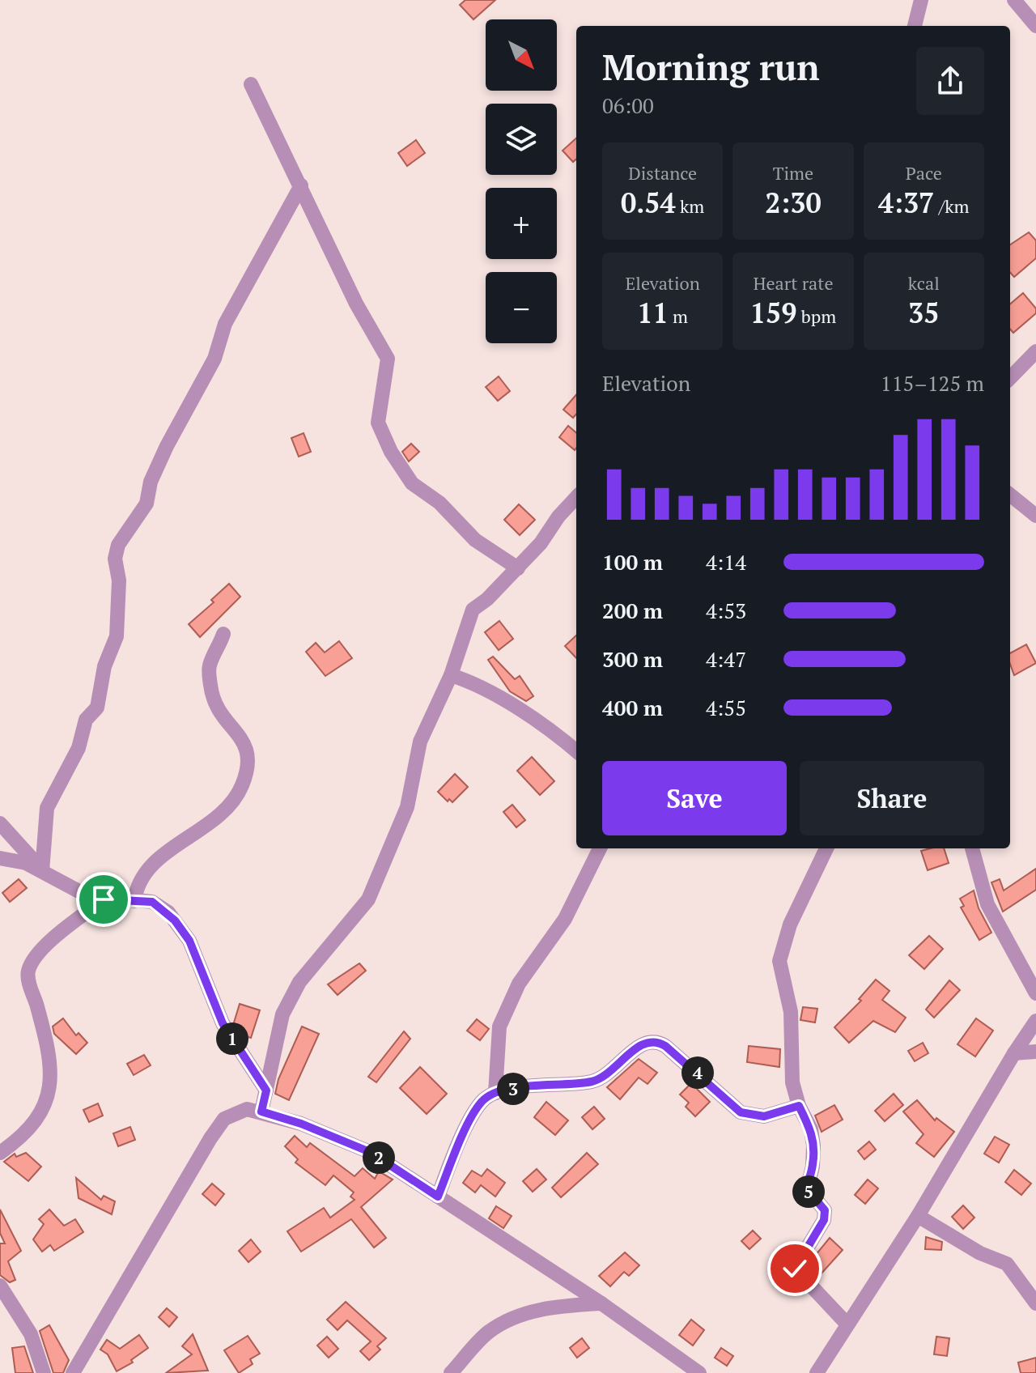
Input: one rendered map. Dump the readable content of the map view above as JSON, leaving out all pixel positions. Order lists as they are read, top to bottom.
{
  "north": "bottom right",
  "page": {
    "map_buttons": ["+", "−"],
    "heading": ["Morning run", "06:00"],
    "stats": [
      ["Distance", "0.54 km"],
      ["Time", "2:30"],
      ["Pace", "4:37 /km"],
      ["Elevation", "11 m"],
      ["Heart rate", "159 bpm"],
      ["kcal", "35"]
    ],
    "chart": ["Elevation", "115–125 m"],
    "list": [
      {
        "name": "100 m",
        "note": "4:14"
      },
      {
        "name": "200 m",
        "note": "4:53"
      },
      {
        "name": "300 m",
        "note": "4:47"
      },
      {
        "name": "400 m",
        "note": "4:55"
      }
    ],
    "buttons": ["Save", "Share"],
    "pins": [
      "1",
      "4",
      "3",
      "2",
      "5"
    ]
  }
}
